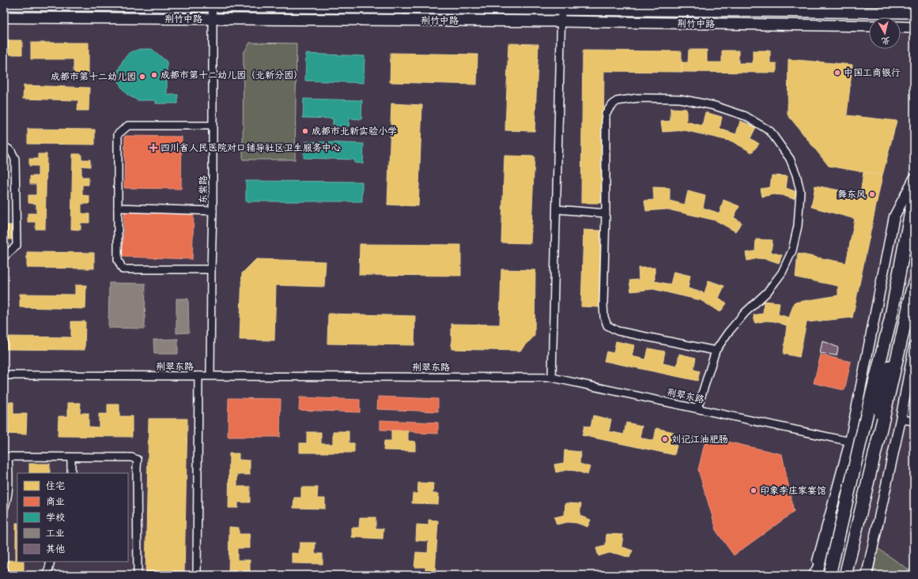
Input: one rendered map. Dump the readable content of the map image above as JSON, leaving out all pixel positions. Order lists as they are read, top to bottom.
{
  "streets": {
    "main road": ["荆竹中路"],
    "street": ["东紫路", "荆翠东路"]
  },
  "crossings": [
    ["荆竹中路", "东紫路"],
    ["东紫路", "荆翠东路"]
  ],
  "places": {
    "other": [
      "中国工商银行",
      "成都市第十二幼儿园（北新分园）",
      "成都市第十二幼儿园",
      "成都市北新实验小学",
      "舞东风",
      "刘记江油肥肠",
      "印象李庄家宴馆"
    ],
    "health": ["四川省人民医院对口辅导社区卫生服务中心"]
  },
  "legend": [
    "住宅",
    "商业",
    "学校",
    "工业",
    "其他"
  ],
  "north": "bottom"
}
